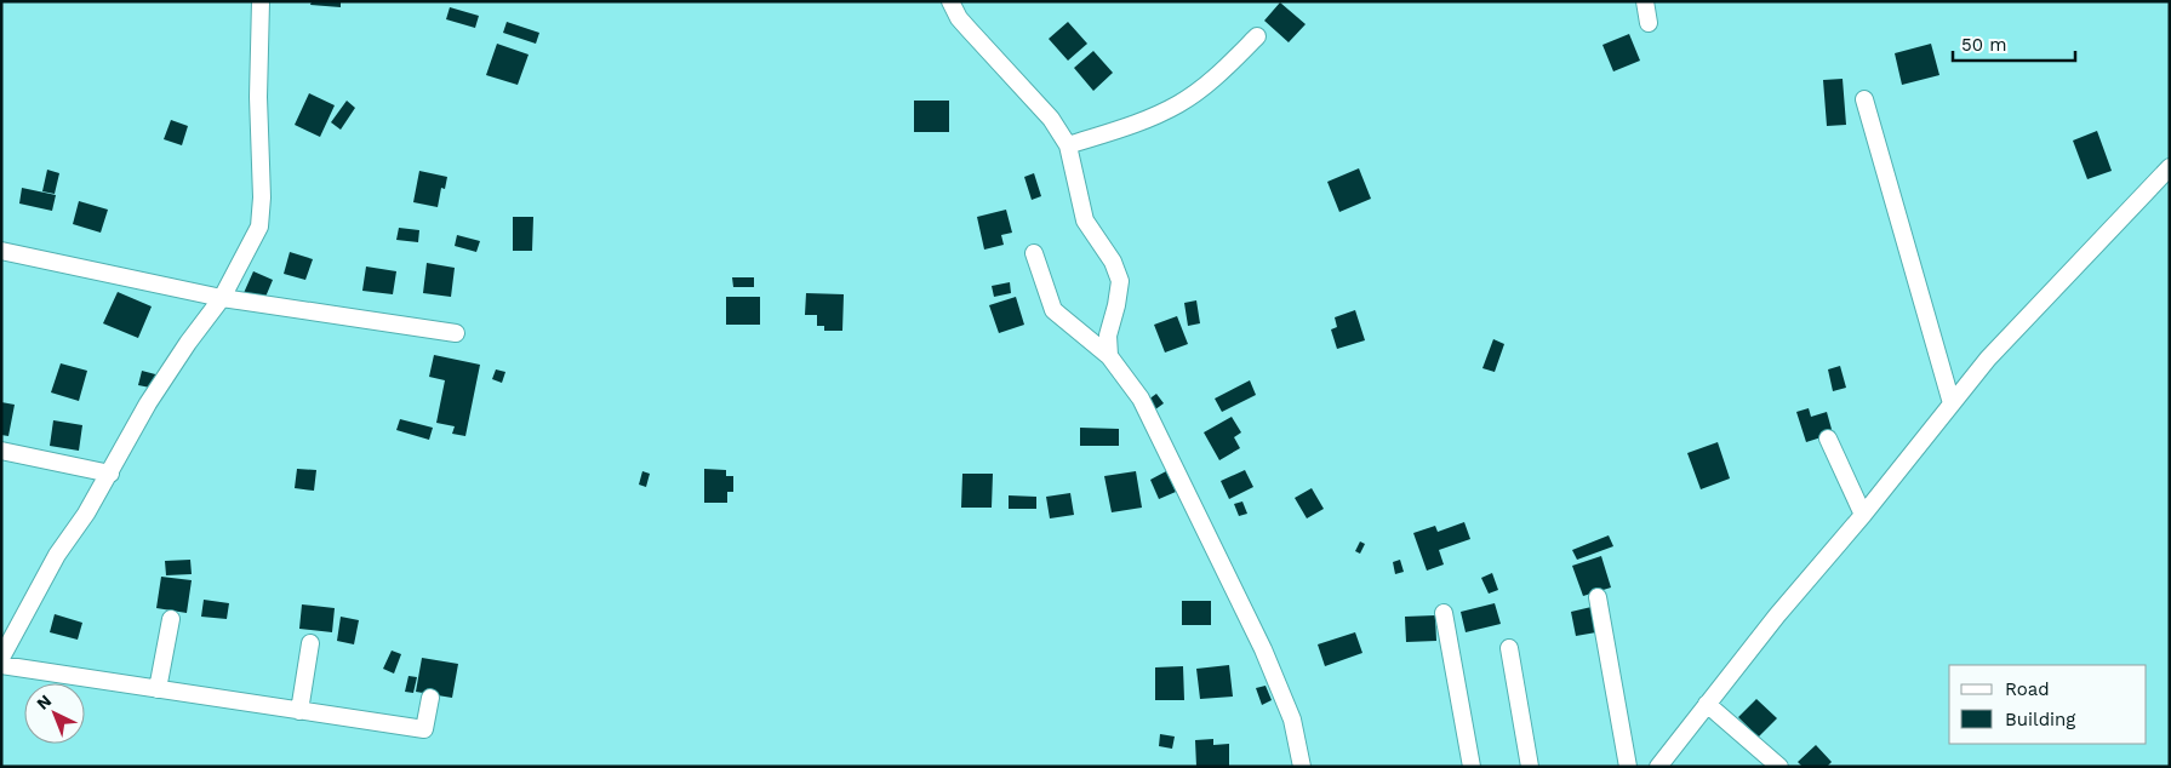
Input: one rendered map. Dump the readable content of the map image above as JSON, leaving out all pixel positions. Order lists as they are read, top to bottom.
{
  "legend": ["Road", "Building"],
  "scale_bar": "50 m",
  "north": "top left"
}
